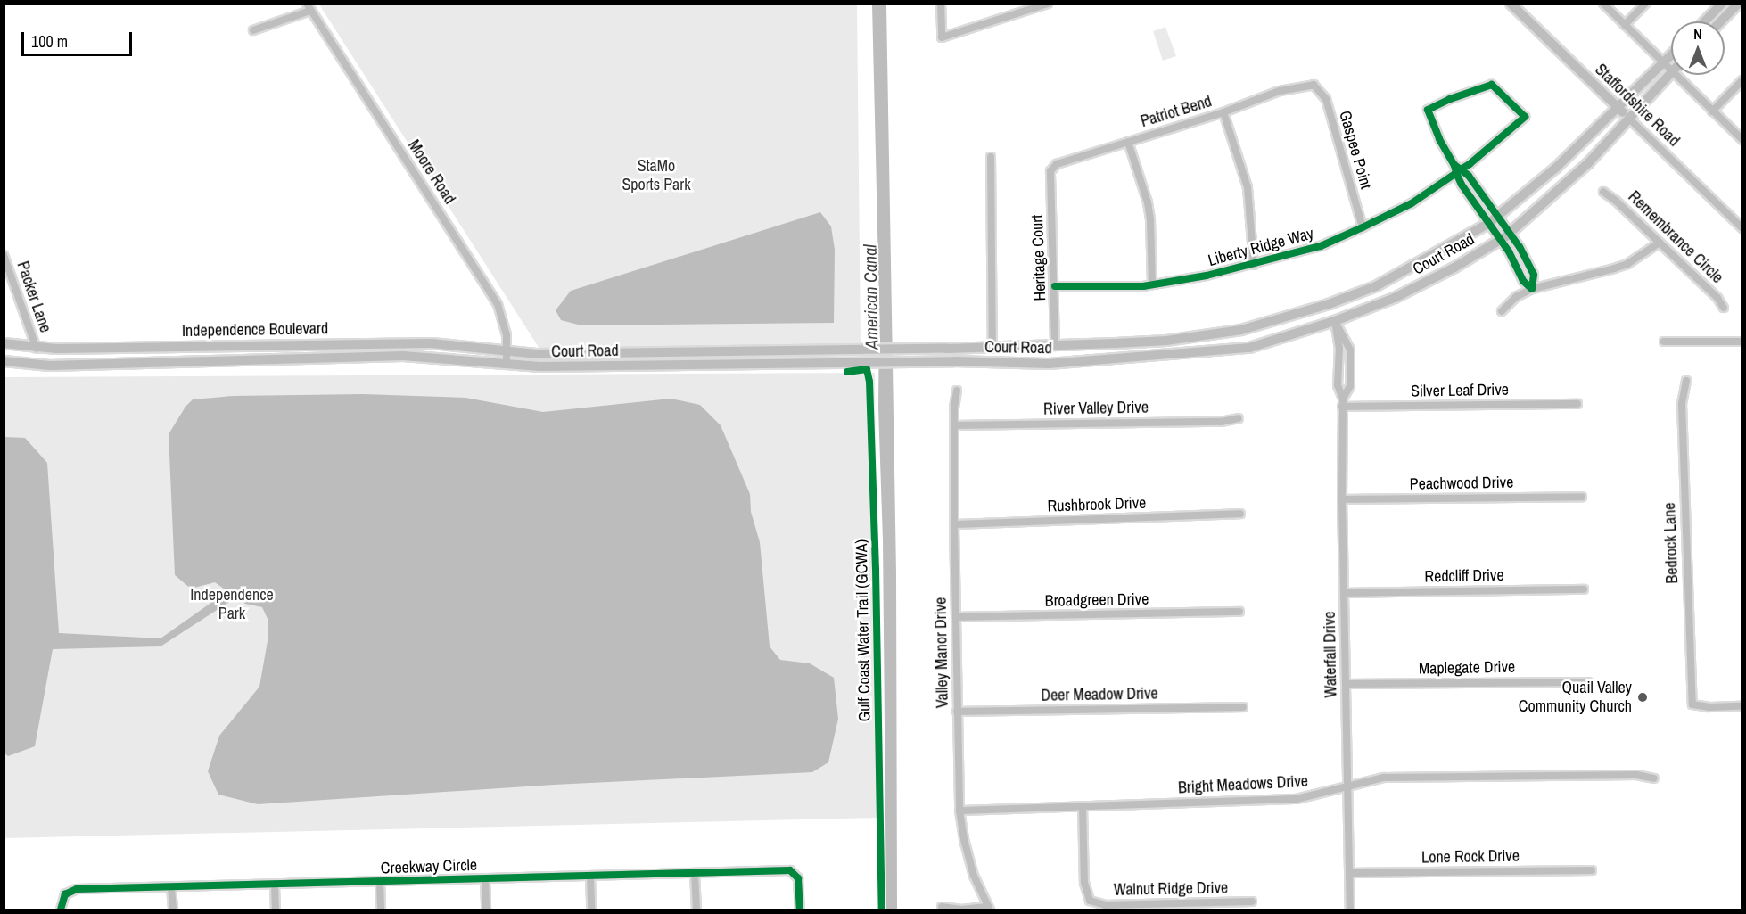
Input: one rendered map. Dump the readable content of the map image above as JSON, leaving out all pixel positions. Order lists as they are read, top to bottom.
{
  "streets": {
    "main road": ["Staffordshire Road", "Court Road", "Independence Boulevard"],
    "street": [
      "Patriot Bend",
      "Gaspee Point",
      "Moore Road",
      "Remembrance Circle",
      "Liberty Ridge Way",
      "Heritage Court",
      "Packer Lane",
      "Silver Leaf Drive",
      "River Valley Drive",
      "Peachwood Drive",
      "Rushbrook Drive",
      "Bedrock Lane",
      "Redcliff Drive",
      "Broadgreen Drive",
      "Valley Manor Drive",
      "Waterfall Drive",
      "Maplegate Drive",
      "Deer Meadow Drive",
      "Bright Meadows Drive",
      "Lone Rock Drive",
      "Creekway Circle",
      "Walnut Ridge Drive"
    ],
    "cycle path": ["Gulf Coast Water Trail (GCWA)"]
  },
  "crossings": [
    ["Patriot Bend", "Gaspee Point"],
    ["Patriot Bend", "Heritage Court"],
    ["Gaspee Point", "Liberty Ridge Way"],
    ["Moore Road", "Court Road"],
    ["Moore Road", "Independence Boulevard"],
    ["Liberty Ridge Way", "Heritage Court"],
    ["Court Road", "Heritage Court"],
    ["Court Road", "Independence Boulevard"],
    ["Court Road", "Waterfall Drive"],
    ["Packer Lane", "Independence Boulevard"],
    ["Silver Leaf Drive", "Waterfall Drive"],
    ["River Valley Drive", "Valley Manor Drive"],
    ["Peachwood Drive", "Waterfall Drive"],
    ["Rushbrook Drive", "Valley Manor Drive"],
    ["Redcliff Drive", "Waterfall Drive"],
    ["Broadgreen Drive", "Valley Manor Drive"],
    ["Valley Manor Drive", "Deer Meadow Drive"],
    ["Valley Manor Drive", "Bright Meadows Drive"],
    ["Waterfall Drive", "Maplegate Drive"],
    ["Waterfall Drive", "Bright Meadows Drive"],
    ["Waterfall Drive", "Lone Rock Drive"],
    ["Bright Meadows Drive", "Walnut Ridge Drive"]
  ],
  "water": ["American Canal"],
  "parks": ["StaMo Sports Park", "Independence Park"],
  "places": ["Quail Valley Community Church"],
  "scale_bar": "100 m",
  "north": "top"
}
